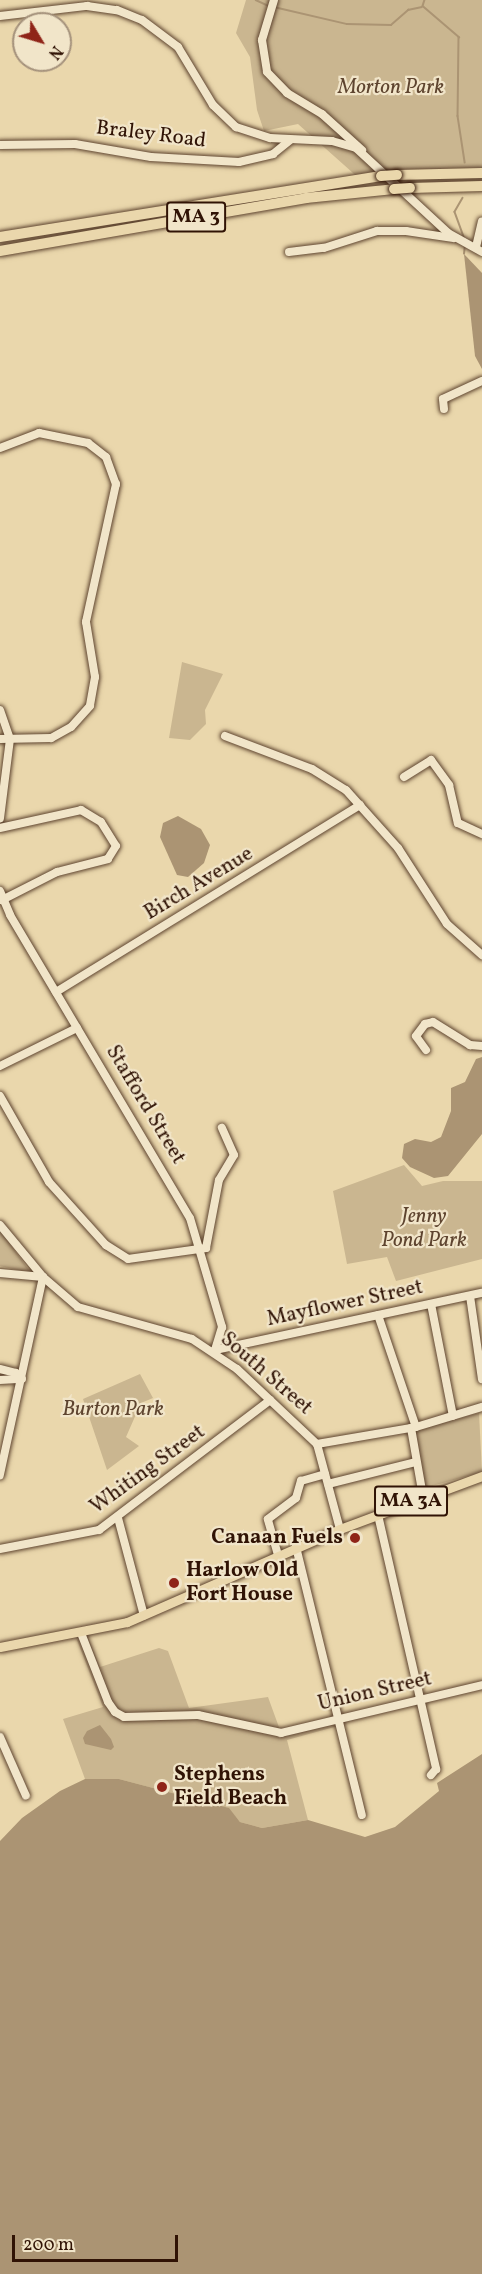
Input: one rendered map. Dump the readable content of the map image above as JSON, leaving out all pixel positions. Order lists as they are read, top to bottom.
{
  "streets": {
    "highway": ["MA 3"],
    "main road": ["MA 3A"],
    "street": [
      "Braley Road",
      "Birch Avenue",
      "Stafford Street",
      "Mayflower Street",
      "South Street",
      "Whiting Street",
      "Union Street"
    ]
  },
  "crossings": [
    ["Birch Avenue", "Stafford Street"],
    ["Stafford Street", "Mayflower Street"],
    ["Stafford Street", "South Street"],
    ["Mayflower Street", "South Street"],
    ["South Street", "Whiting Street"],
    ["South Street", "MA 3A"],
    ["MA 3A", "Union Street"]
  ],
  "parks": ["Morton Park", "Jenny Pond Park", "Burton Park"],
  "places": ["Canaan Fuels", "Harlow Old Fort House", "Stephens Field Beach"],
  "scale_bar": "200 m",
  "north": "bottom right"
}
